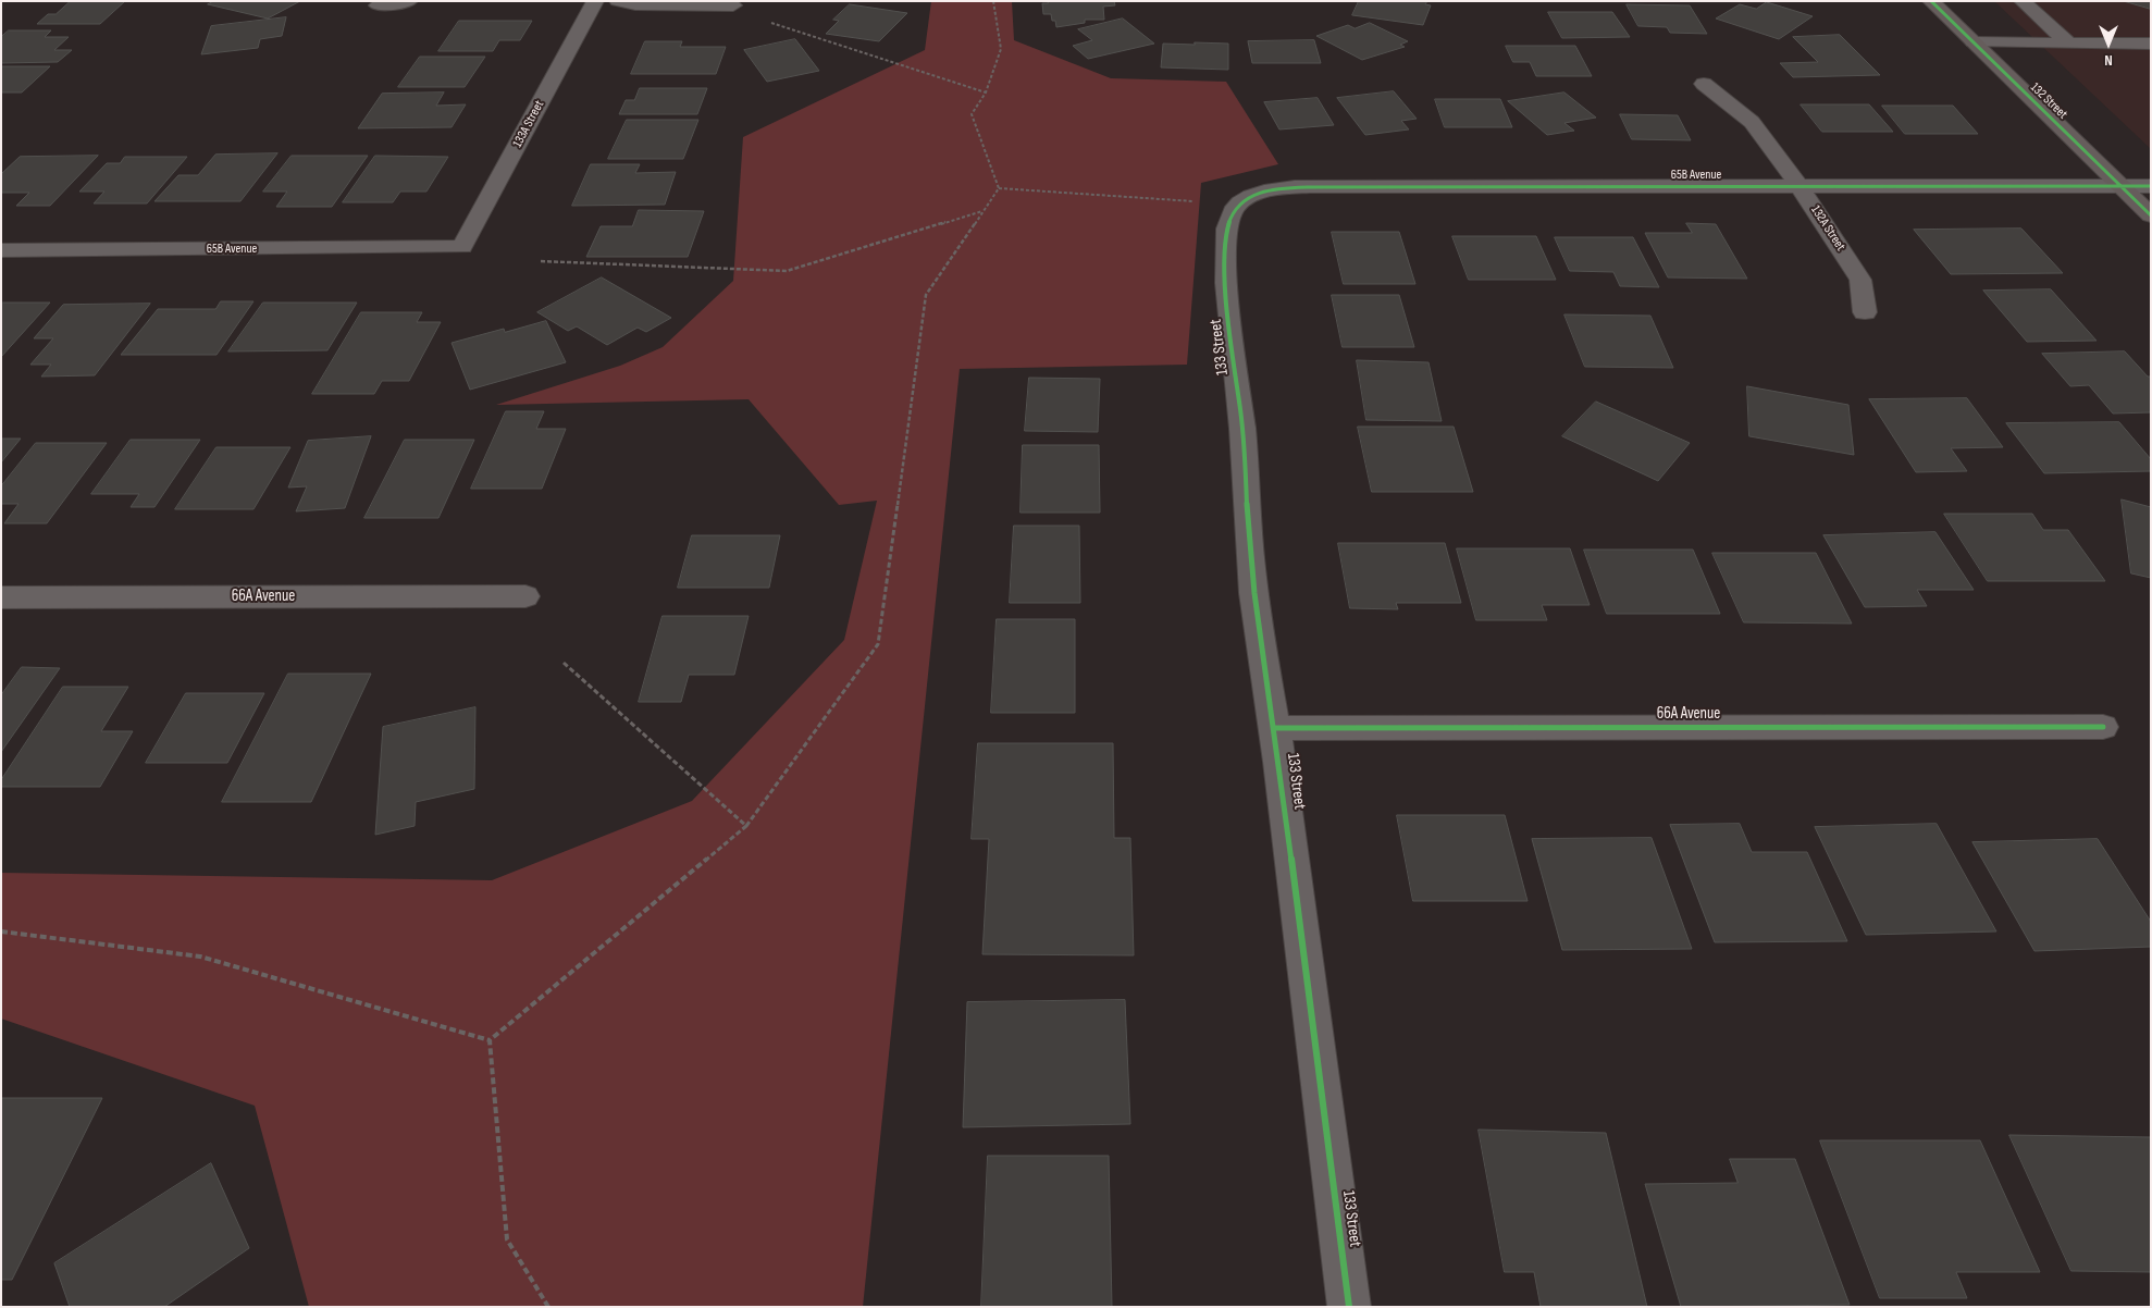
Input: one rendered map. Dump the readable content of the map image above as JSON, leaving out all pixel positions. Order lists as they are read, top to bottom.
{
  "streets": {
    "main road": ["132 Street"],
    "street": [
      "133A Street",
      "65B Avenue",
      "132A Street",
      "133 Street",
      "66A Avenue"
    ]
  },
  "crossings": [
    ["132 Street", "65B Avenue"],
    ["133A Street", "65B Avenue"],
    ["65B Avenue", "132A Street"],
    ["65B Avenue", "133 Street"],
    ["133 Street", "66A Avenue"]
  ],
  "north": "bottom"
}
